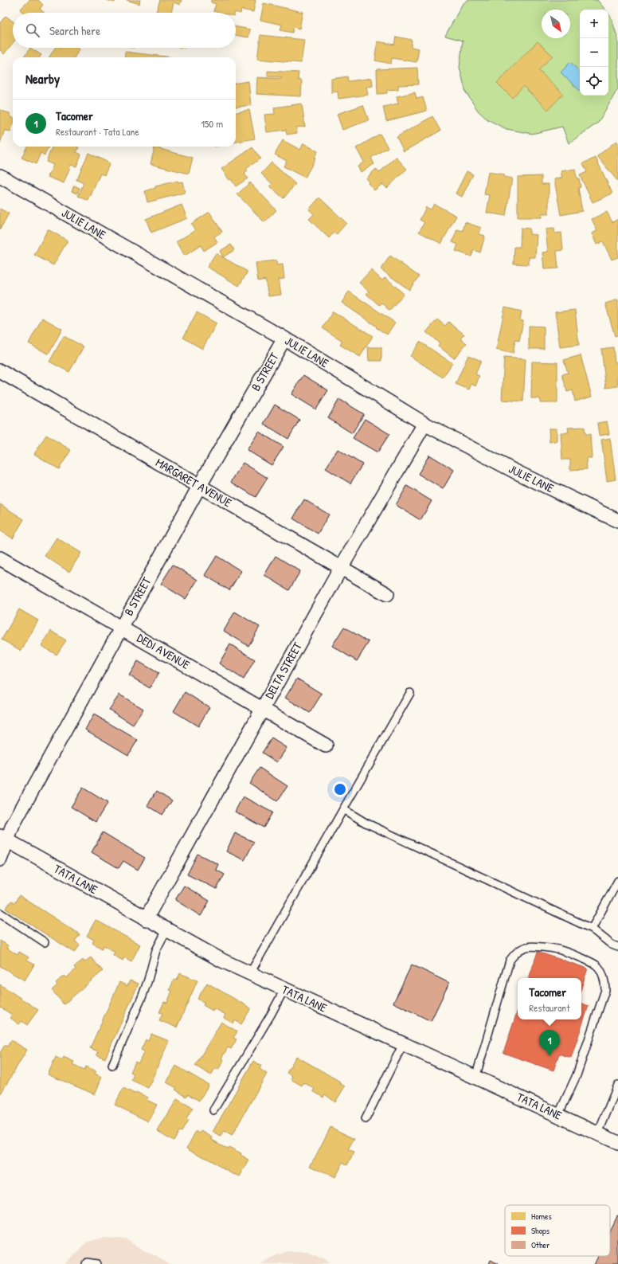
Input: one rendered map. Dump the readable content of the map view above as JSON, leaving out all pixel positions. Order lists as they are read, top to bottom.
{
  "streets": {
    "street": [
      "JULIE LANE",
      "B STREET",
      "MARGARET AVENUE",
      "DEDI AVENUE",
      "DELTA STREET",
      "TATA LANE"
    ]
  },
  "crossings": [
    ["JULIE LANE", "B STREET"],
    ["JULIE LANE", "DELTA STREET"],
    ["B STREET", "MARGARET AVENUE"],
    ["B STREET", "DEDI AVENUE"],
    ["B STREET", "TATA LANE"],
    ["MARGARET AVENUE", "DELTA STREET"],
    ["DEDI AVENUE", "DELTA STREET"],
    ["DELTA STREET", "TATA LANE"]
  ],
  "legend": ["Homes", "Shops", "Other"],
  "north": "bottom right",
  "page": {
    "map_buttons": ["+", "−"],
    "search": "Search here",
    "heading": "Nearby",
    "list": [
      {
        "mark": "1",
        "name": "Tacomer",
        "note": "Restaurant · Tata Lane",
        "value": "150 m"
      }
    ],
    "popup": ["Tacomer", "Restaurant"],
    "pins": "1"
  }
}
